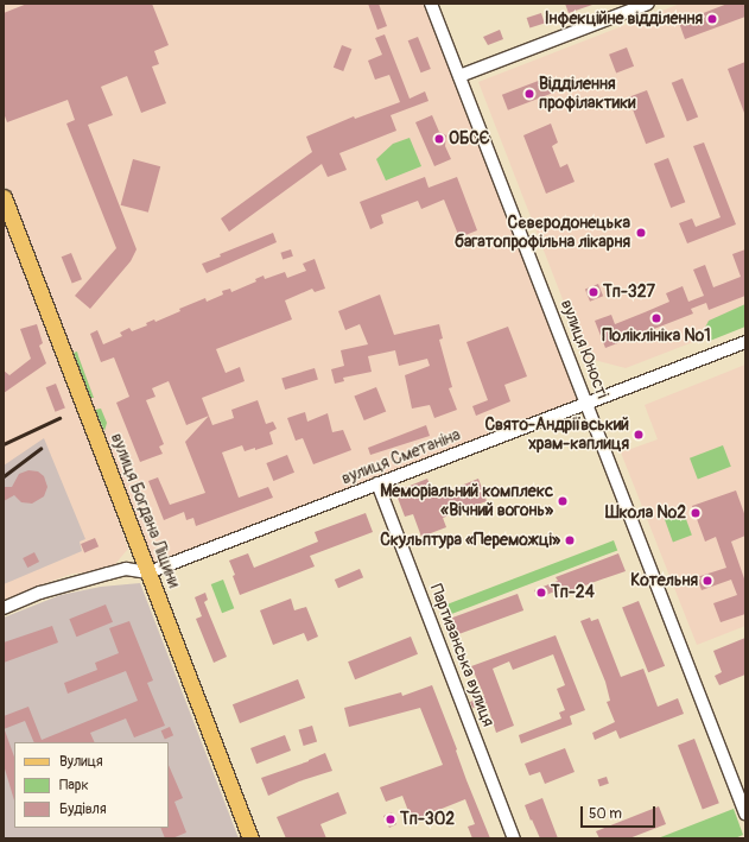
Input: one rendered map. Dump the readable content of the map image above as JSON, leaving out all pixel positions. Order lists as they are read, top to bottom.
{
  "streets": {
    "main road": ["вулиця Богдана Ліщини"],
    "street": ["вулиця Юності", "вулиця Сметаніна", "Партизанська вулиця"]
  },
  "crossings": [
    ["вулиця Юності", "вулиця Сметаніна"],
    ["вулиця Сметаніна", "вулиця Богдана Ліщини"],
    ["вулиця Сметаніна", "Партизанська вулиця"]
  ],
  "places": [
    "Інфекційне відділення",
    "Відділення профілактики",
    "ОБСЄ",
    "Сєвєродонецька багатопрофільна лікарня",
    "Тп-327",
    "Поліклініка №1",
    "Свято-Андріївський храм-каплиця",
    "Меморіальний комплекс «Вічний вогонь»",
    "Школа №2",
    "Скульптура «Переможці»",
    "Котельня",
    "Тп-24",
    "Тп-302"
  ],
  "legend": ["Вулиця", "Парк", "Будівля"],
  "scale_bar": "50 m"
}
